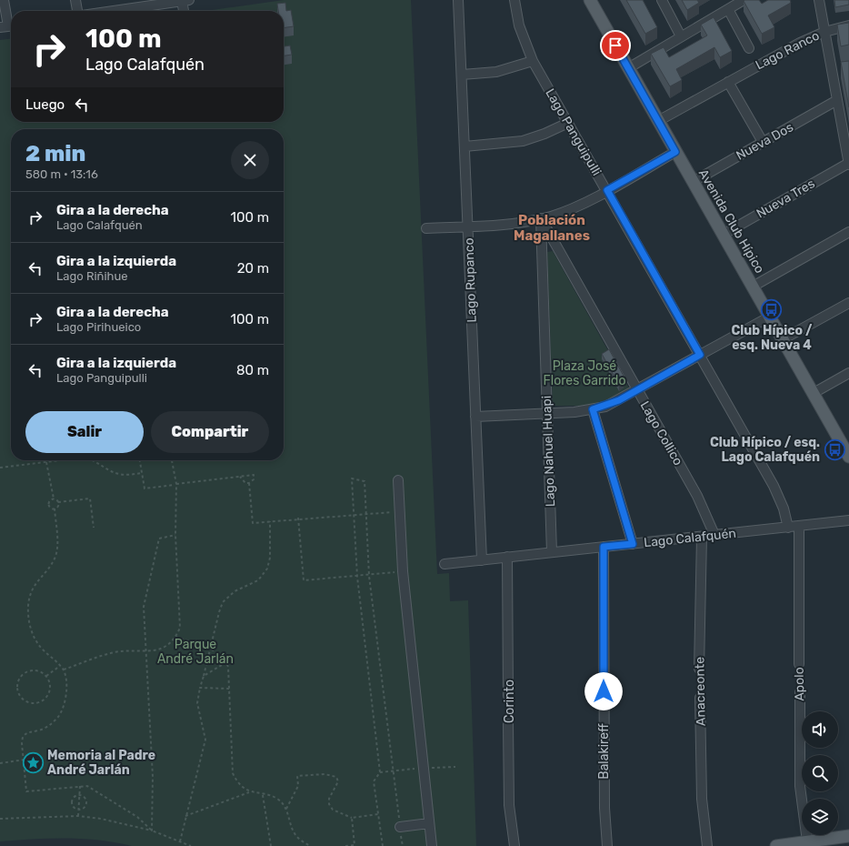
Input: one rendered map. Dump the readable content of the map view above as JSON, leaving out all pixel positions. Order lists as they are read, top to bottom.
{
  "streets": {
    "main road": ["Avenida Club Hípico"],
    "street": [
      "Lago Ranco",
      "Lago Panguipulli",
      "Nueva Dos",
      "Nueva Tres",
      "Lago Rupanco",
      "Lago Collico",
      "Lago Nahuel Huapi",
      "Lago Calafquén",
      "Apolo",
      "Anacreonte",
      "Corinto",
      "Balakireff"
    ]
  },
  "crossings": [
    ["Lago Ranco", "Avenida Club Hípico"],
    ["Lago Panguipulli", "Lago Calafquén"],
    ["Nueva Dos", "Avenida Club Hípico"],
    ["Nueva Tres", "Avenida Club Hípico"],
    ["Lago Rupanco", "Lago Calafquén"],
    ["Lago Collico", "Lago Nahuel Huapi"],
    ["Lago Collico", "Lago Calafquén"],
    ["Lago Nahuel Huapi", "Lago Calafquén"],
    ["Lago Calafquén", "Apolo"],
    ["Lago Calafquén", "Anacreonte"],
    ["Lago Calafquén", "Corinto"],
    ["Lago Calafquén", "Balakireff"]
  ],
  "districts": ["Población Magallanes"],
  "parks": ["Plaza José Flores Garrido", "Parque André Jarlán"],
  "places": {
    "bus stop": ["Club Hípico / esq. Nueva 4", "Club Hípico / esq. Lago Calafquén"],
    "place": ["Memoria al Padre André Jarlán"]
  },
  "page": {
    "turn": ["100 m", "Lago Calafquén"],
    "then": "Luego",
    "heading": ["2 min", "580 m · 13:16"],
    "list": [
      {
        "name": "Gira a la derecha",
        "note": "Lago Calafquén",
        "value": "100 m"
      },
      {
        "name": "Gira a la izquierda",
        "note": "Lago Riñihue",
        "value": "20 m"
      },
      {
        "name": "Gira a la derecha",
        "note": "Lago Pirihueico",
        "value": "100 m"
      },
      {
        "name": "Gira a la izquierda",
        "note": "Lago Panguipulli",
        "value": "80 m"
      }
    ],
    "buttons": ["Salir", "Compartir"]
  }
}
